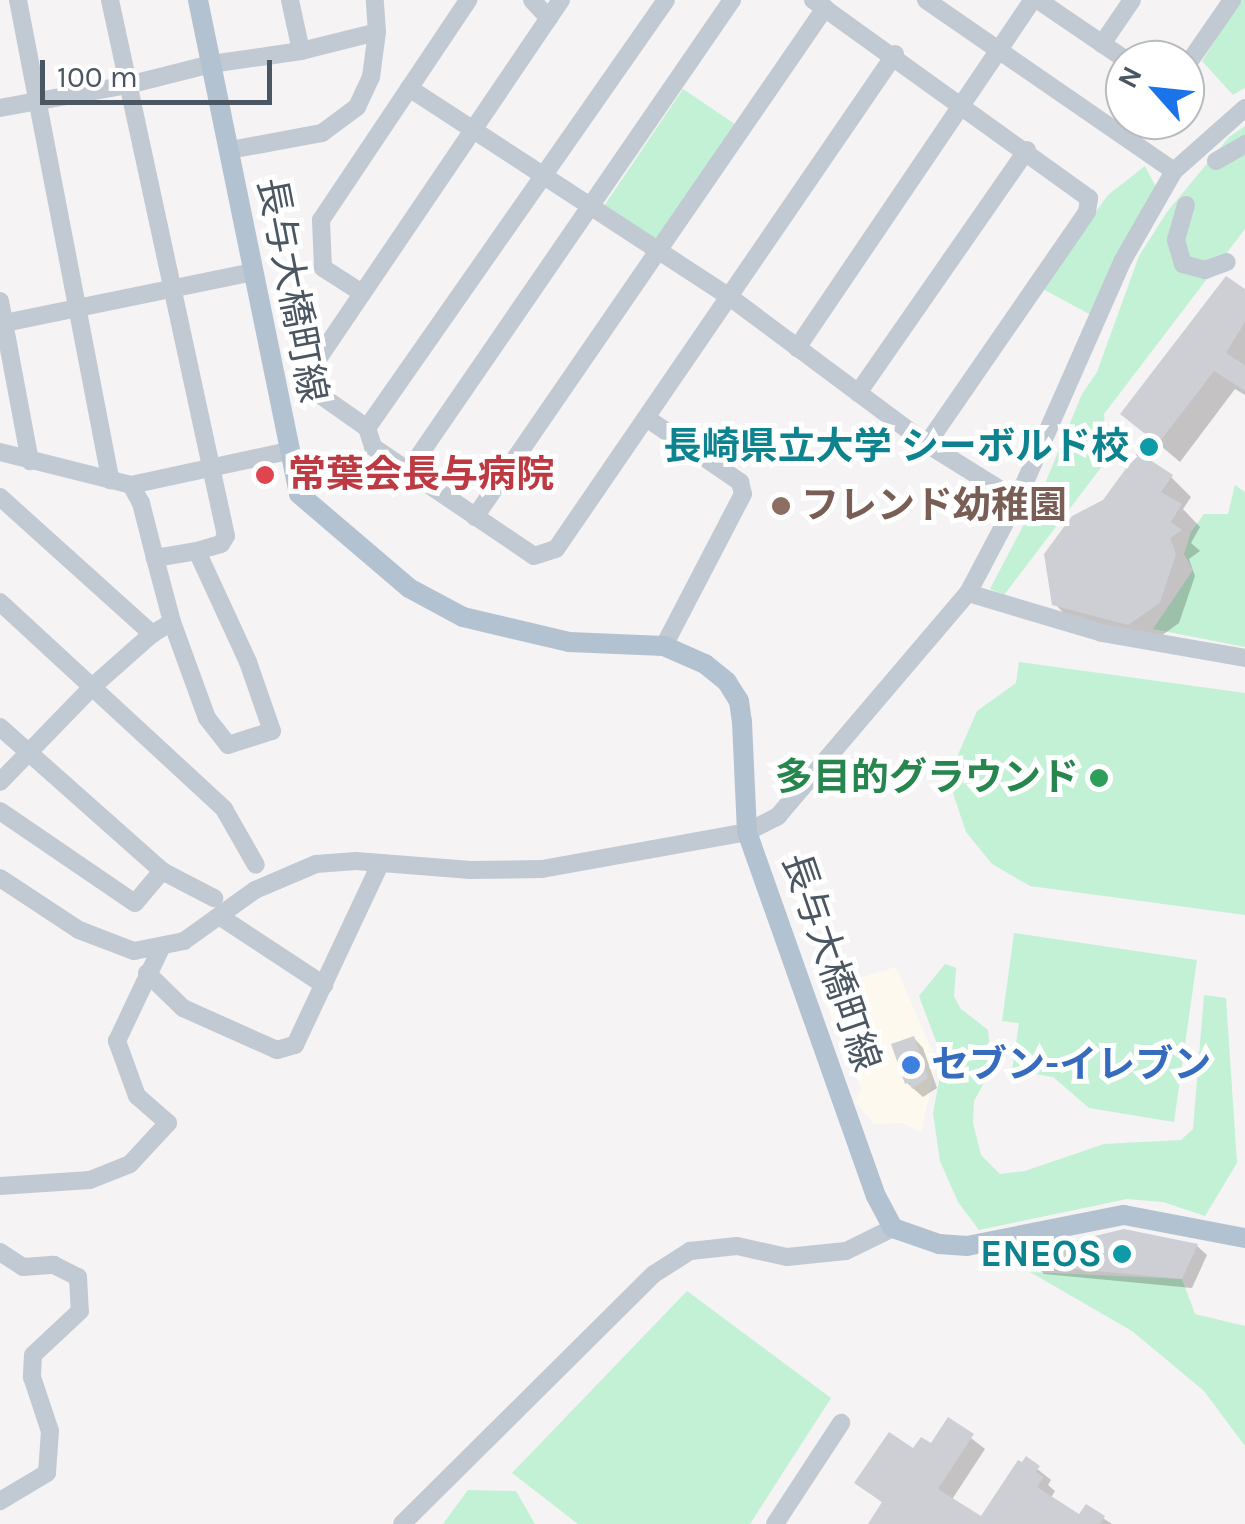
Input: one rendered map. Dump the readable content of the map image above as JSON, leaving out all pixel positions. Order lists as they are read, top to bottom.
{
  "streets": {
    "main road": ["長与大橋町線"]
  },
  "places": [
    "長崎県立大学 シーボルド校",
    "常葉会長与病院",
    "フレンド幼稚園",
    "多目的グラウンド",
    "セブン-イレブン",
    "ENEOS"
  ],
  "scale_bar": "100 m",
  "north": "top left"
}
